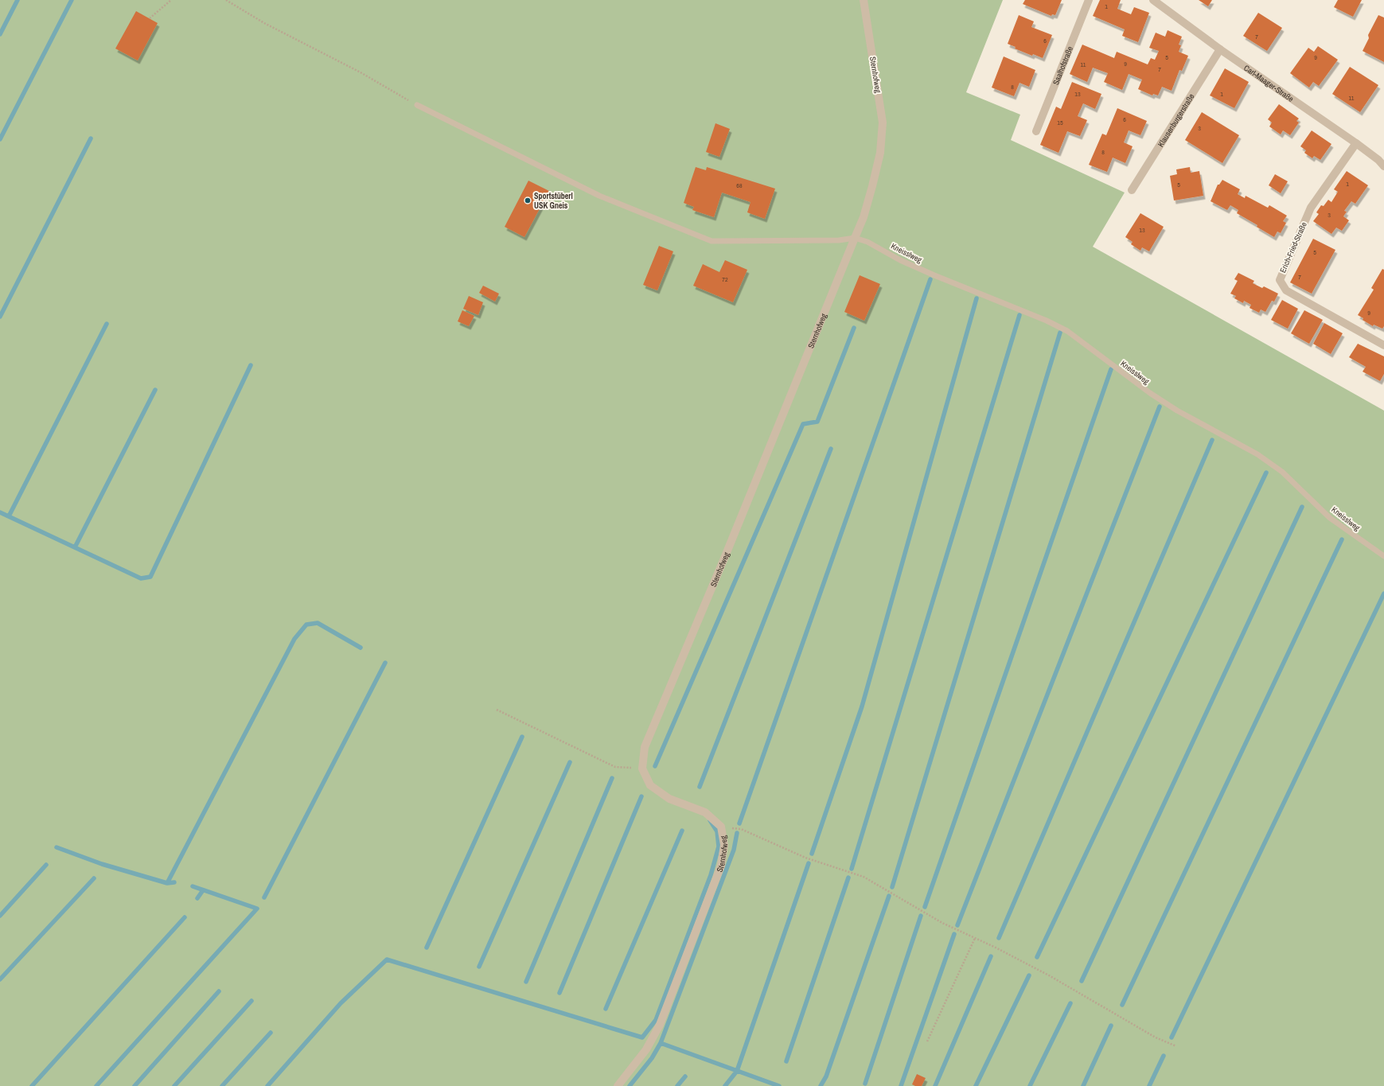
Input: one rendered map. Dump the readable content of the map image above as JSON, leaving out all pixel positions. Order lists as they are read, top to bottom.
{
  "streets": {
    "street": [
      "Saalhofstraße",
      "Sternhofweg",
      "Carl-Maager-Straße",
      "Klausenburgerstraße",
      "Erich-Fried-Straße"
    ],
    "lane": ["Kneisslweg"]
  },
  "crossings": [
    ["Sternhofweg", "Kneisslweg"],
    ["Carl-Maager-Straße", "Klausenburgerstraße"],
    ["Carl-Maager-Straße", "Erich-Fried-Straße"]
  ],
  "places": ["Sportstüberl USK Gneis"],
  "house_numbers": [
    "1",
    "7",
    "6",
    "5",
    "9",
    "9",
    "11",
    "7",
    "8",
    "13",
    "1",
    "11",
    "6",
    "15",
    "3",
    "8",
    "1",
    "5",
    "68",
    "3",
    "13",
    "5",
    "7",
    "72",
    "9"
  ]
}
